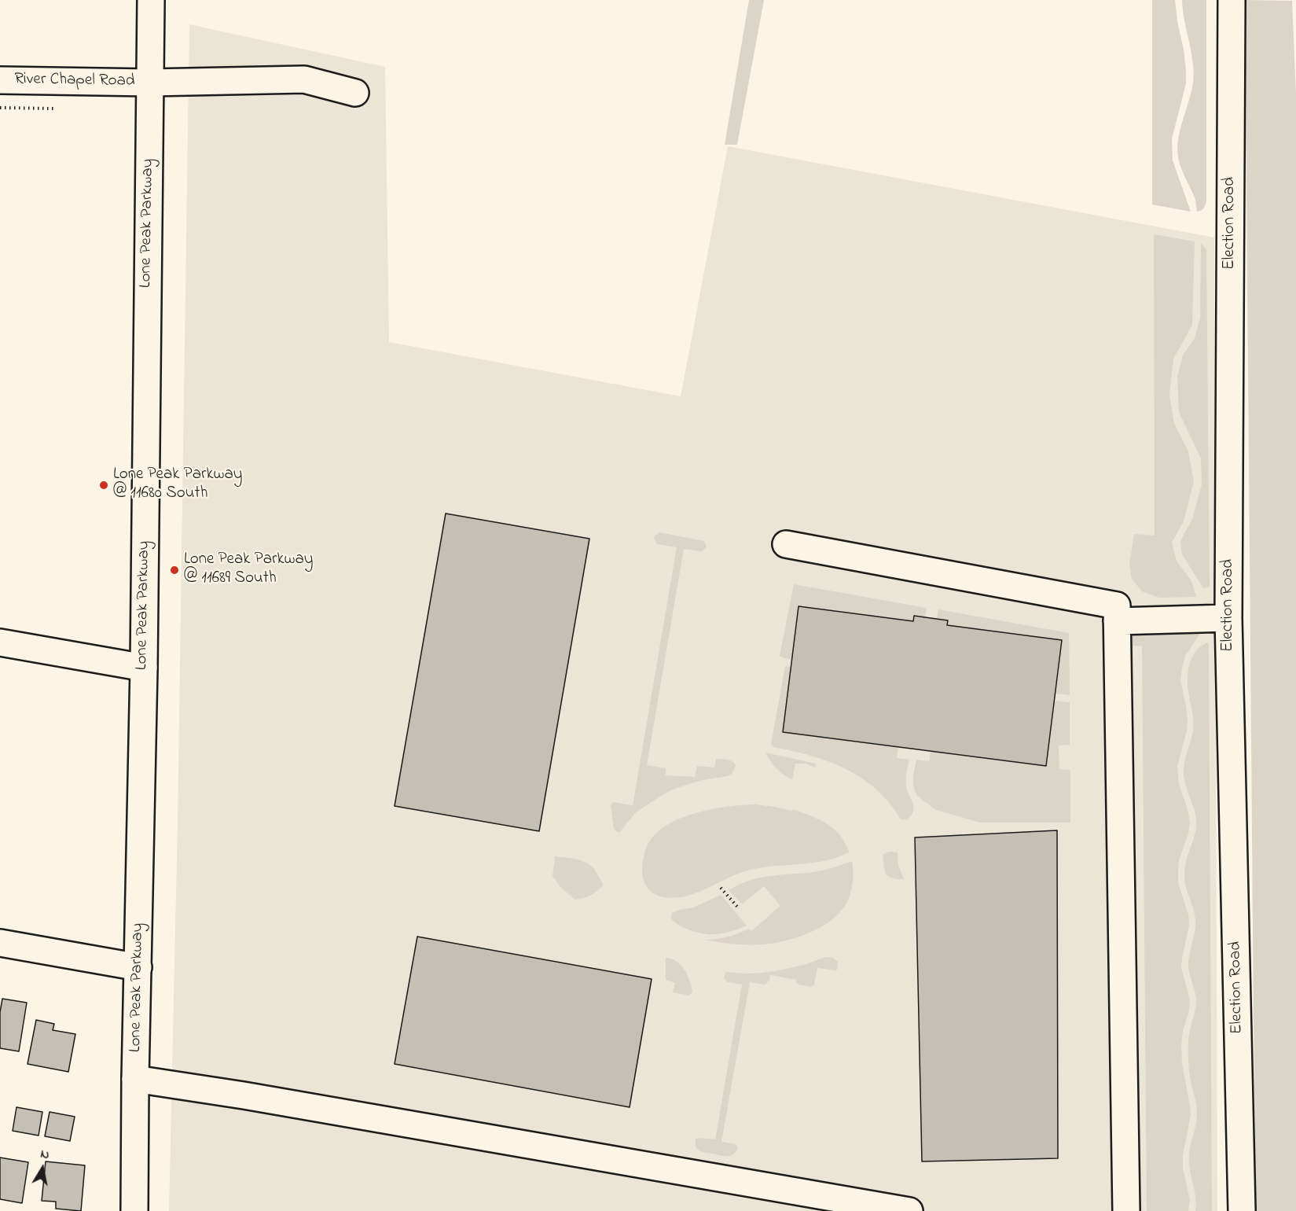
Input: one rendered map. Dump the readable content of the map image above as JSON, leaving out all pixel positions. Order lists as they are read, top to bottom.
{
  "streets": {
    "street": ["River Chapel Road", "Lone Peak Parkway", "Election Road"]
  },
  "crossings": [
    ["River Chapel Road", "Lone Peak Parkway"]
  ],
  "places": ["Lone Peak Parkway @ 11680 South", "Lone Peak Parkway @ 11689 South"],
  "north": "top"
}
